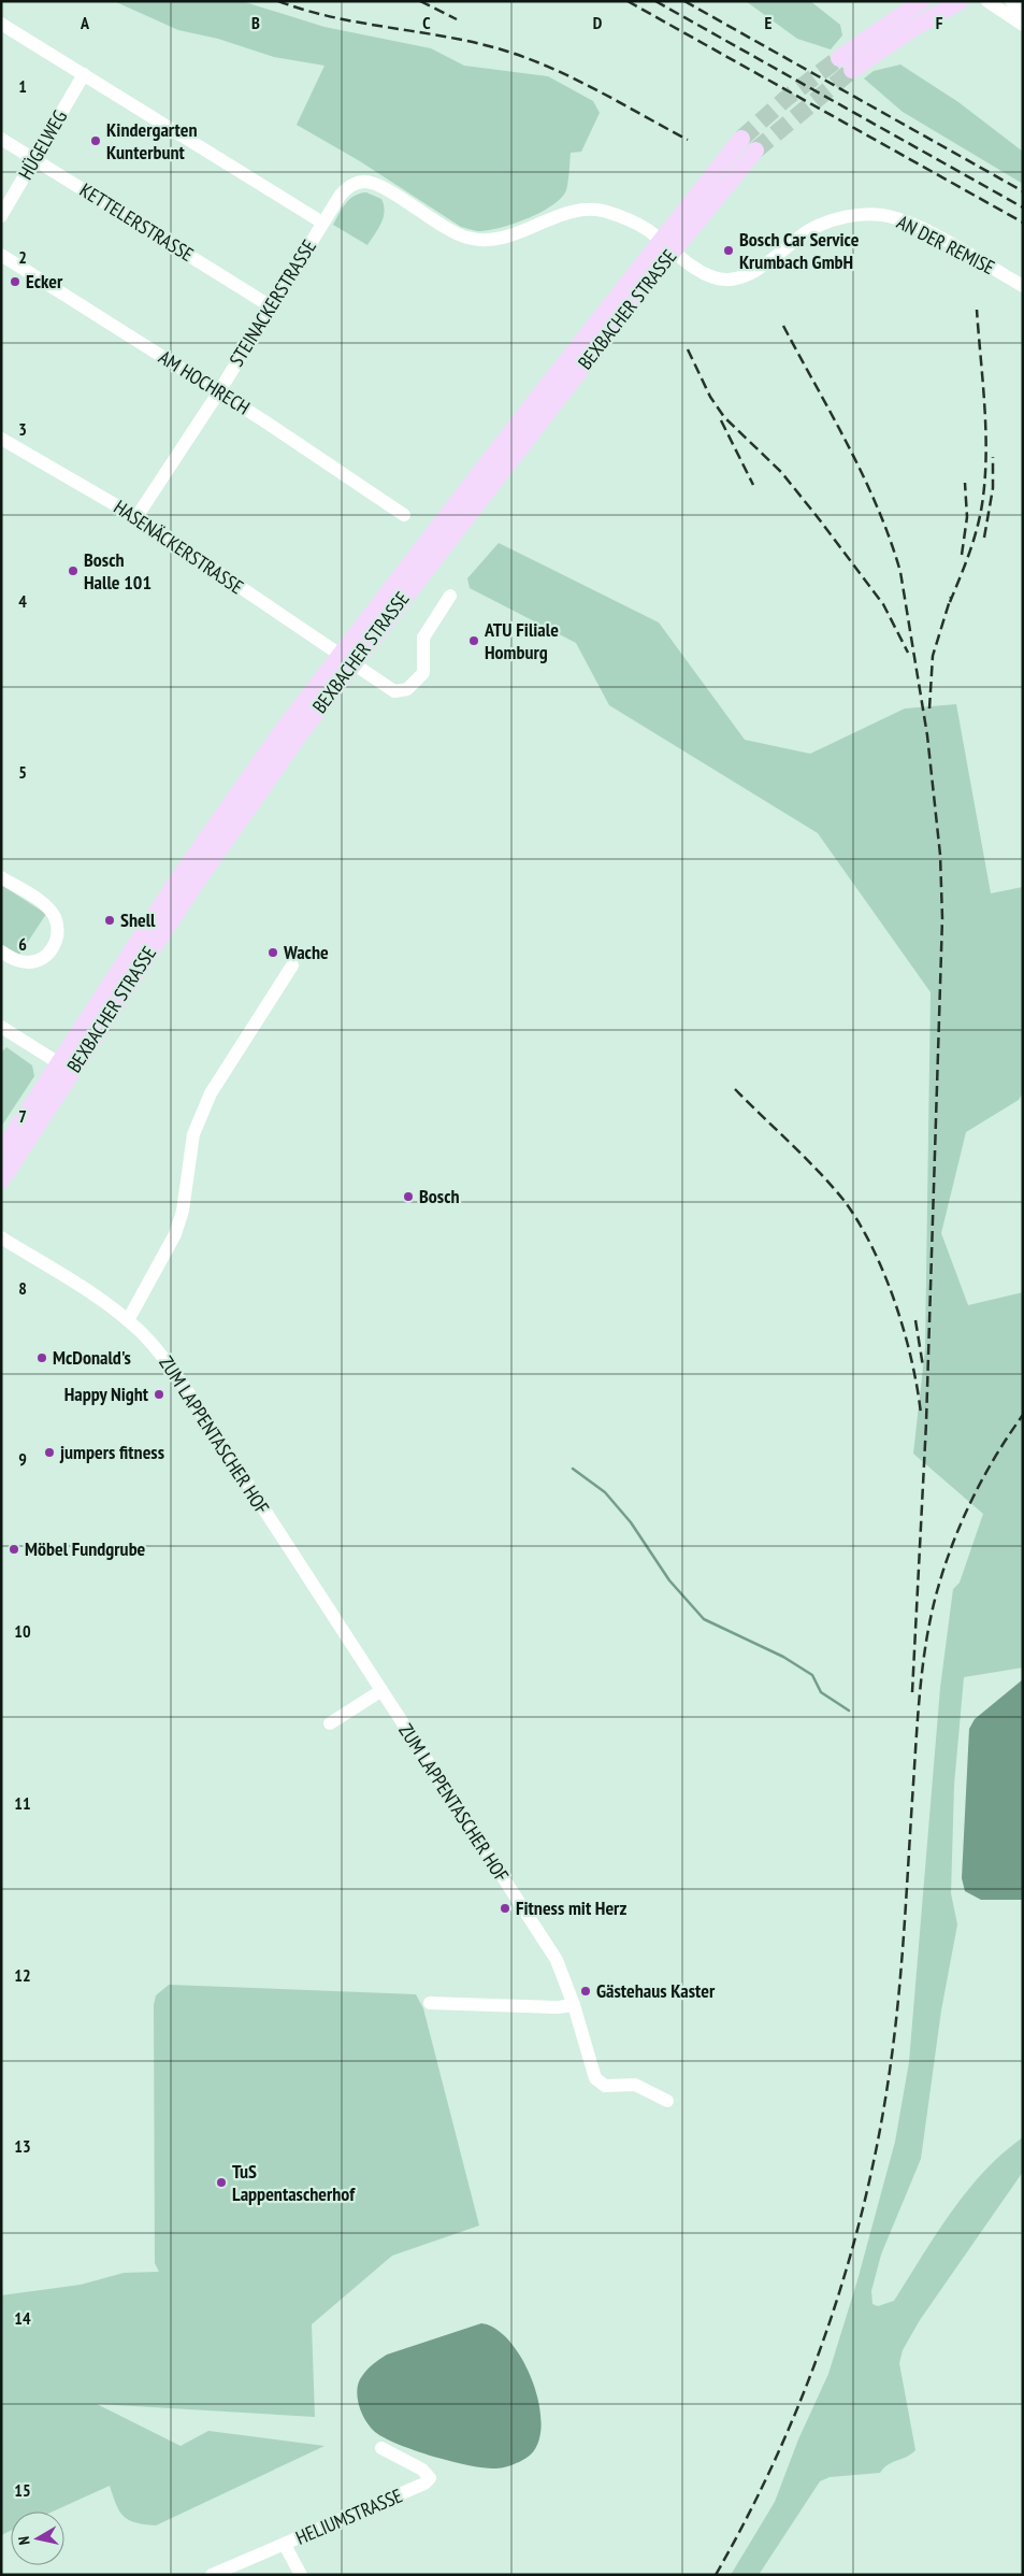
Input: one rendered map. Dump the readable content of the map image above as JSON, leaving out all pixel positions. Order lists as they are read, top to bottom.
{
  "streets": {
    "main road": ["BEXBACHER STRASSE"],
    "street": [
      "HÜGELWEG",
      "KETTELERSTRASSE",
      "AN DER REMISE",
      "STEINACKERSTRASSE",
      "AM HOCHRECH",
      "HASENÄCKERSTRASSE",
      "ZUM LAPPENTASCHER HOF",
      "HELIUMSTRASSE"
    ]
  },
  "crossings": [
    ["HÜGELWEG", "KETTELERSTRASSE"],
    ["KETTELERSTRASSE", "STEINACKERSTRASSE"],
    ["AN DER REMISE", "STEINACKERSTRASSE"],
    ["AN DER REMISE", "BEXBACHER STRASSE"],
    ["STEINACKERSTRASSE", "AM HOCHRECH"],
    ["STEINACKERSTRASSE", "HASENÄCKERSTRASSE"],
    ["BEXBACHER STRASSE", "HASENÄCKERSTRASSE"]
  ],
  "places": [
    "Kindergarten Kunterbunt",
    "Bosch Car Service Krumbach GmbH",
    "Ecker",
    "Bosch Halle 101",
    "ATU Filiale Homburg",
    "Shell",
    "Wache",
    "Bosch",
    "McDonald's",
    "Happy Night",
    "jumpers fitness",
    "Möbel Fundgrube",
    "Fitness mit Herz",
    "Gästehaus Kaster",
    "TuS Lappentascherhof"
  ],
  "north": "left",
  "grid": {
    "columns": [
      "A",
      "B",
      "C",
      "D",
      "E",
      "F"
    ],
    "rows": [
      "1",
      "2",
      "3",
      "4",
      "5",
      "6",
      "7",
      "8",
      "9",
      "10",
      "11",
      "12",
      "13",
      "14",
      "15"
    ]
  }
}
